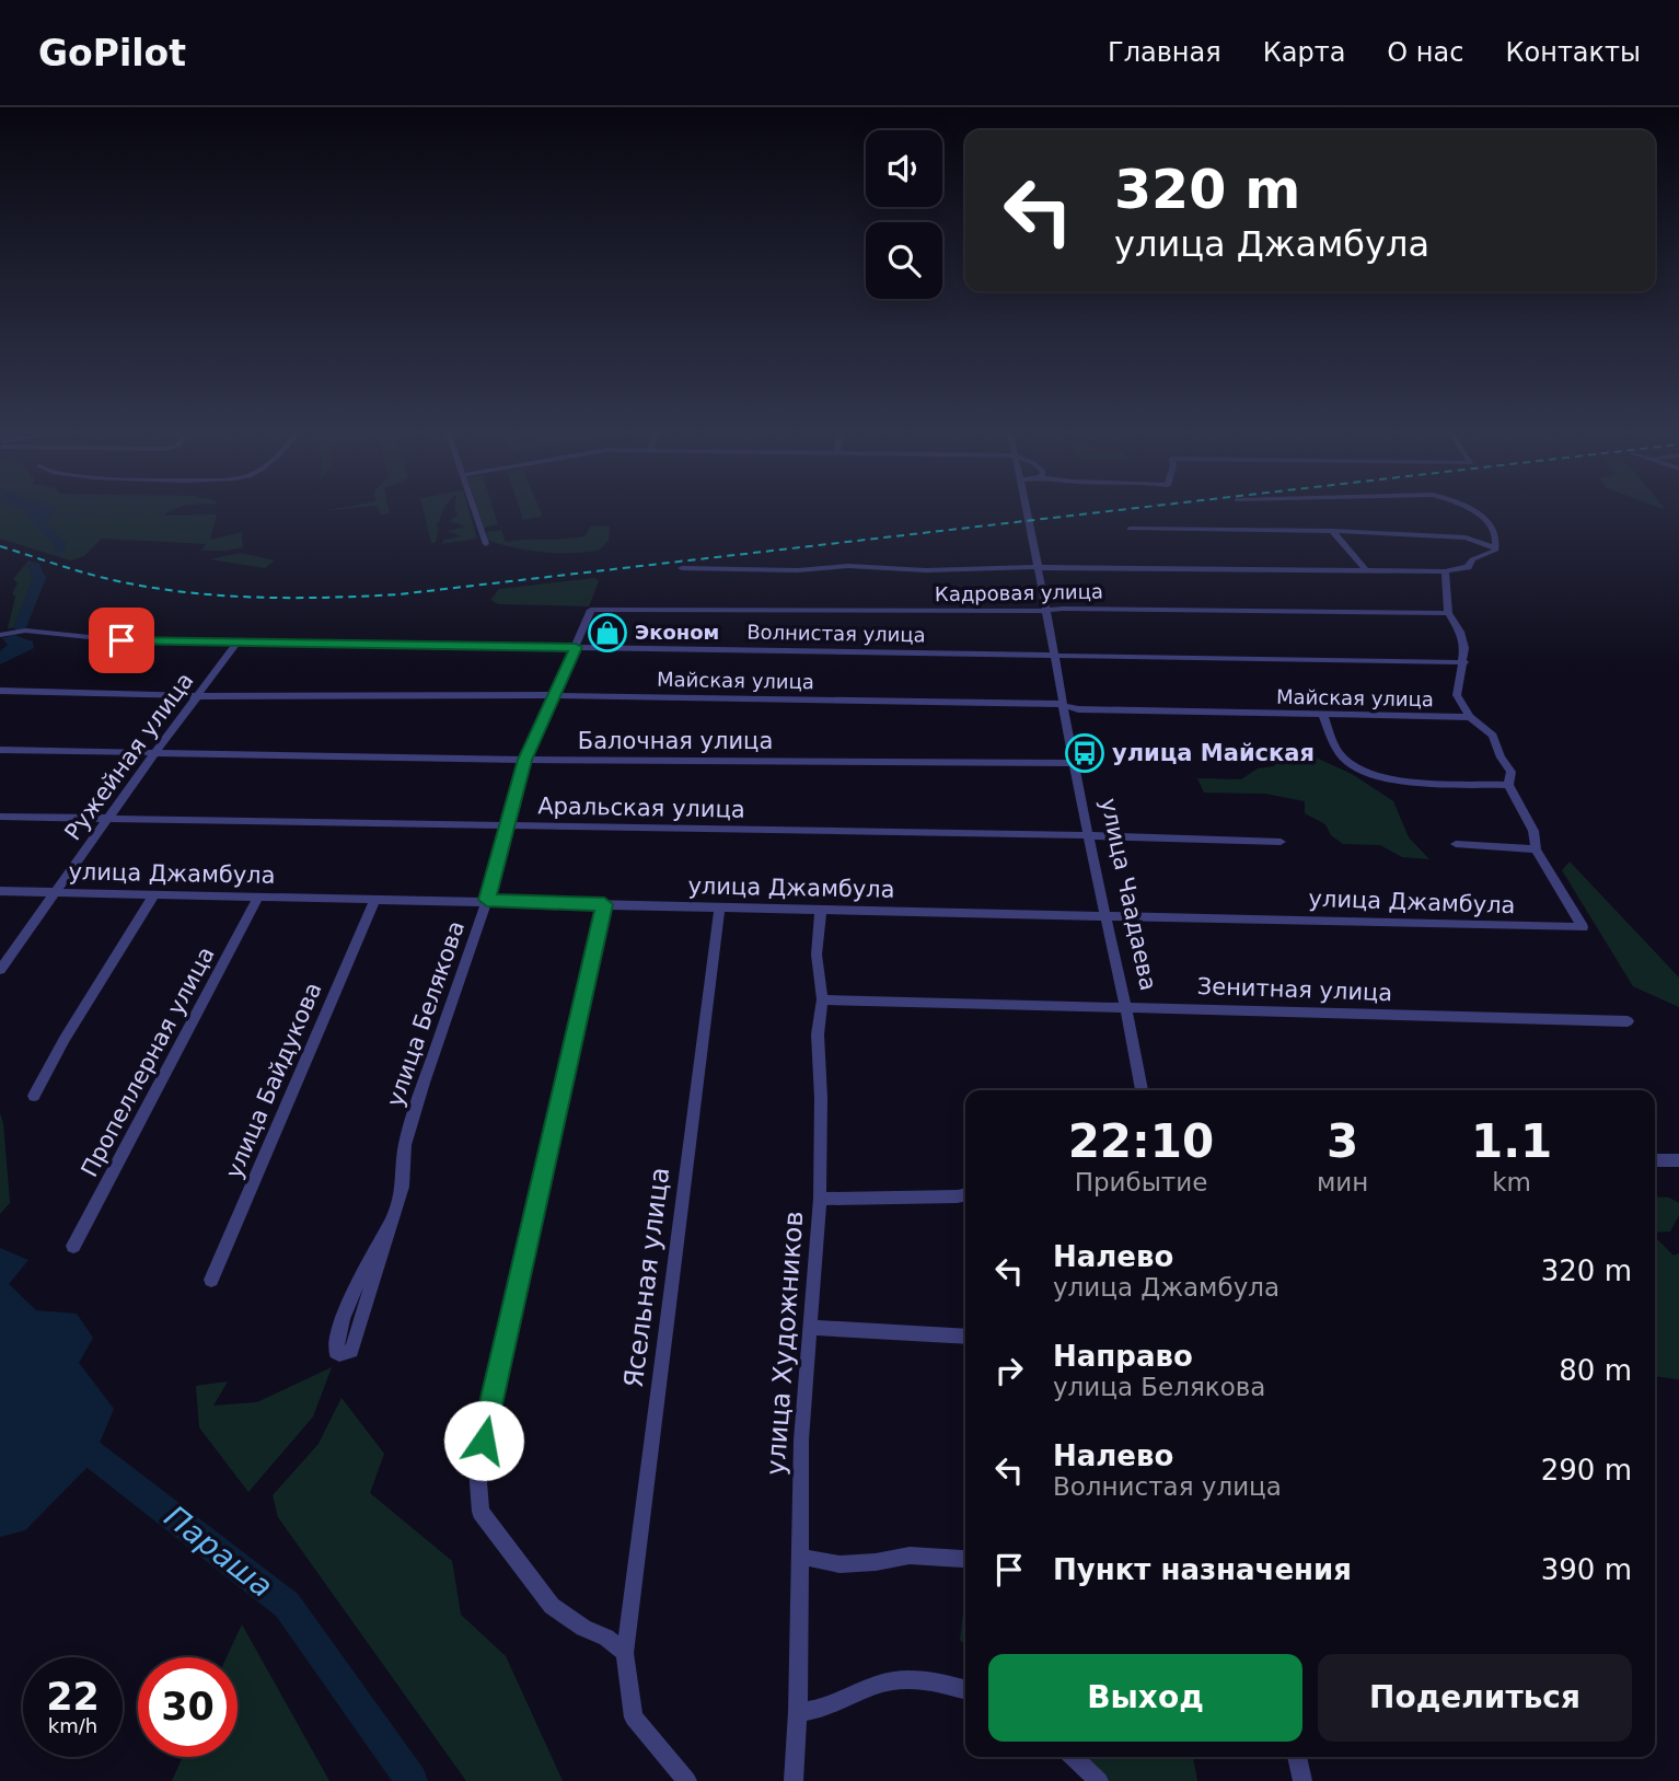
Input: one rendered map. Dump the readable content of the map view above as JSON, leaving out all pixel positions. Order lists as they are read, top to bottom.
{
  "streets": {
    "street": [
      "Кадровая улица",
      "Волнистая улица",
      "Майская улица",
      "Балочная улица",
      "Ружейная улица",
      "Аральская улица",
      "улица Джамбула",
      "улица Чаадаева",
      "Зенитная улица",
      "улица Белякова",
      "Пропеллерная улица",
      "улица Байдукова",
      "Ясельная улица",
      "улица Художников"
    ]
  },
  "crossings": [
    ["Кадровая улица", "улица Чаадаева"],
    ["Кадровая улица", "улица Белякова"],
    ["Волнистая улица", "Ружейная улица"],
    ["Волнистая улица", "улица Чаадаева"],
    ["Волнистая улица", "улица Белякова"],
    ["Майская улица", "Ружейная улица"],
    ["Майская улица", "улица Чаадаева"],
    ["Майская улица", "улица Белякова"],
    ["Балочная улица", "Ружейная улица"],
    ["Балочная улица", "улица Чаадаева"],
    ["Балочная улица", "улица Белякова"],
    ["Ружейная улица", "Аральская улица"],
    ["Ружейная улица", "улица Джамбула"],
    ["Аральская улица", "улица Чаадаева"],
    ["Аральская улица", "улица Белякова"],
    ["улица Джамбула", "улица Чаадаева"],
    ["улица Джамбула", "улица Белякова"],
    ["улица Джамбула", "Пропеллерная улица"],
    ["улица Джамбула", "улица Байдукова"],
    ["улица Джамбула", "Ясельная улица"],
    ["улица Джамбула", "улица Художников"],
    ["улица Чаадаева", "Зенитная улица"],
    ["Зенитная улица", "улица Художников"]
  ],
  "water": ["Параша"],
  "places": {
    "shop": ["Эконом"],
    "bus stop": ["улица Майская"]
  },
  "page": {
    "header": "GoPilot",
    "nav": [
      "Главная",
      "Карта",
      "О нас",
      "Контакты"
    ],
    "turn": ["320 m", "улица Джамбула"],
    "eta": [
      "22:10",
      "Прибытие",
      "3",
      "мин",
      "1.1",
      "km"
    ],
    "list": [
      {
        "name": "Налево",
        "note": "улица Джамбула",
        "value": "320 m"
      },
      {
        "name": "Направо",
        "note": "улица Белякова",
        "value": "80 m"
      },
      {
        "name": "Налево",
        "note": "Волнистая улица",
        "value": "290 m"
      },
      {
        "name": "Пункт назначения",
        "value": "390 m"
      }
    ],
    "buttons": ["Выход", "Поделиться"],
    "speed": "22 km/h",
    "limit": "30"
  }
}
